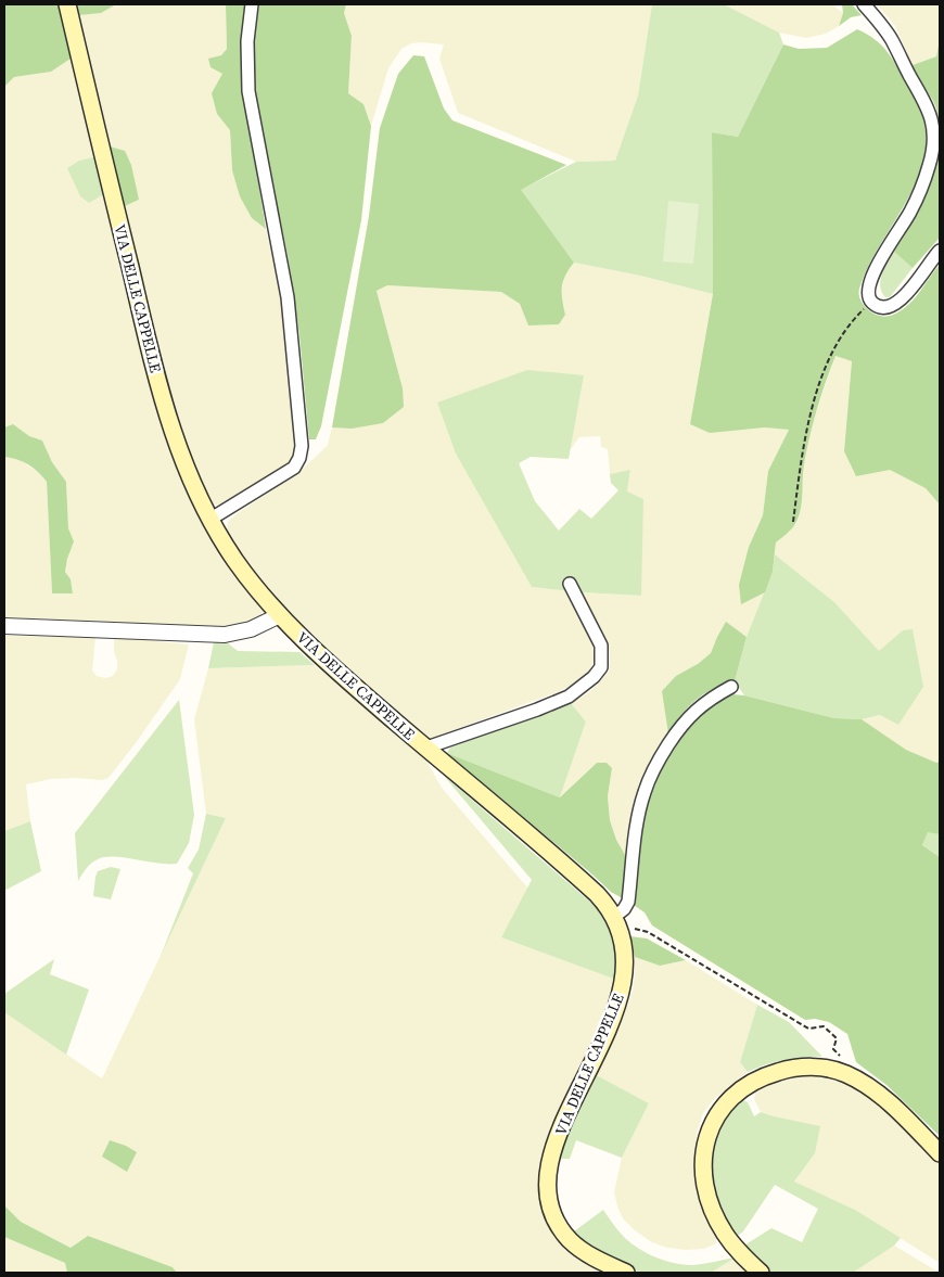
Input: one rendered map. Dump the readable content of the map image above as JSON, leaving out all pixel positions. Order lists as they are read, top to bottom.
{
  "streets": {
    "main road": ["VIA DELLE CAPPELLE"]
  }
}
